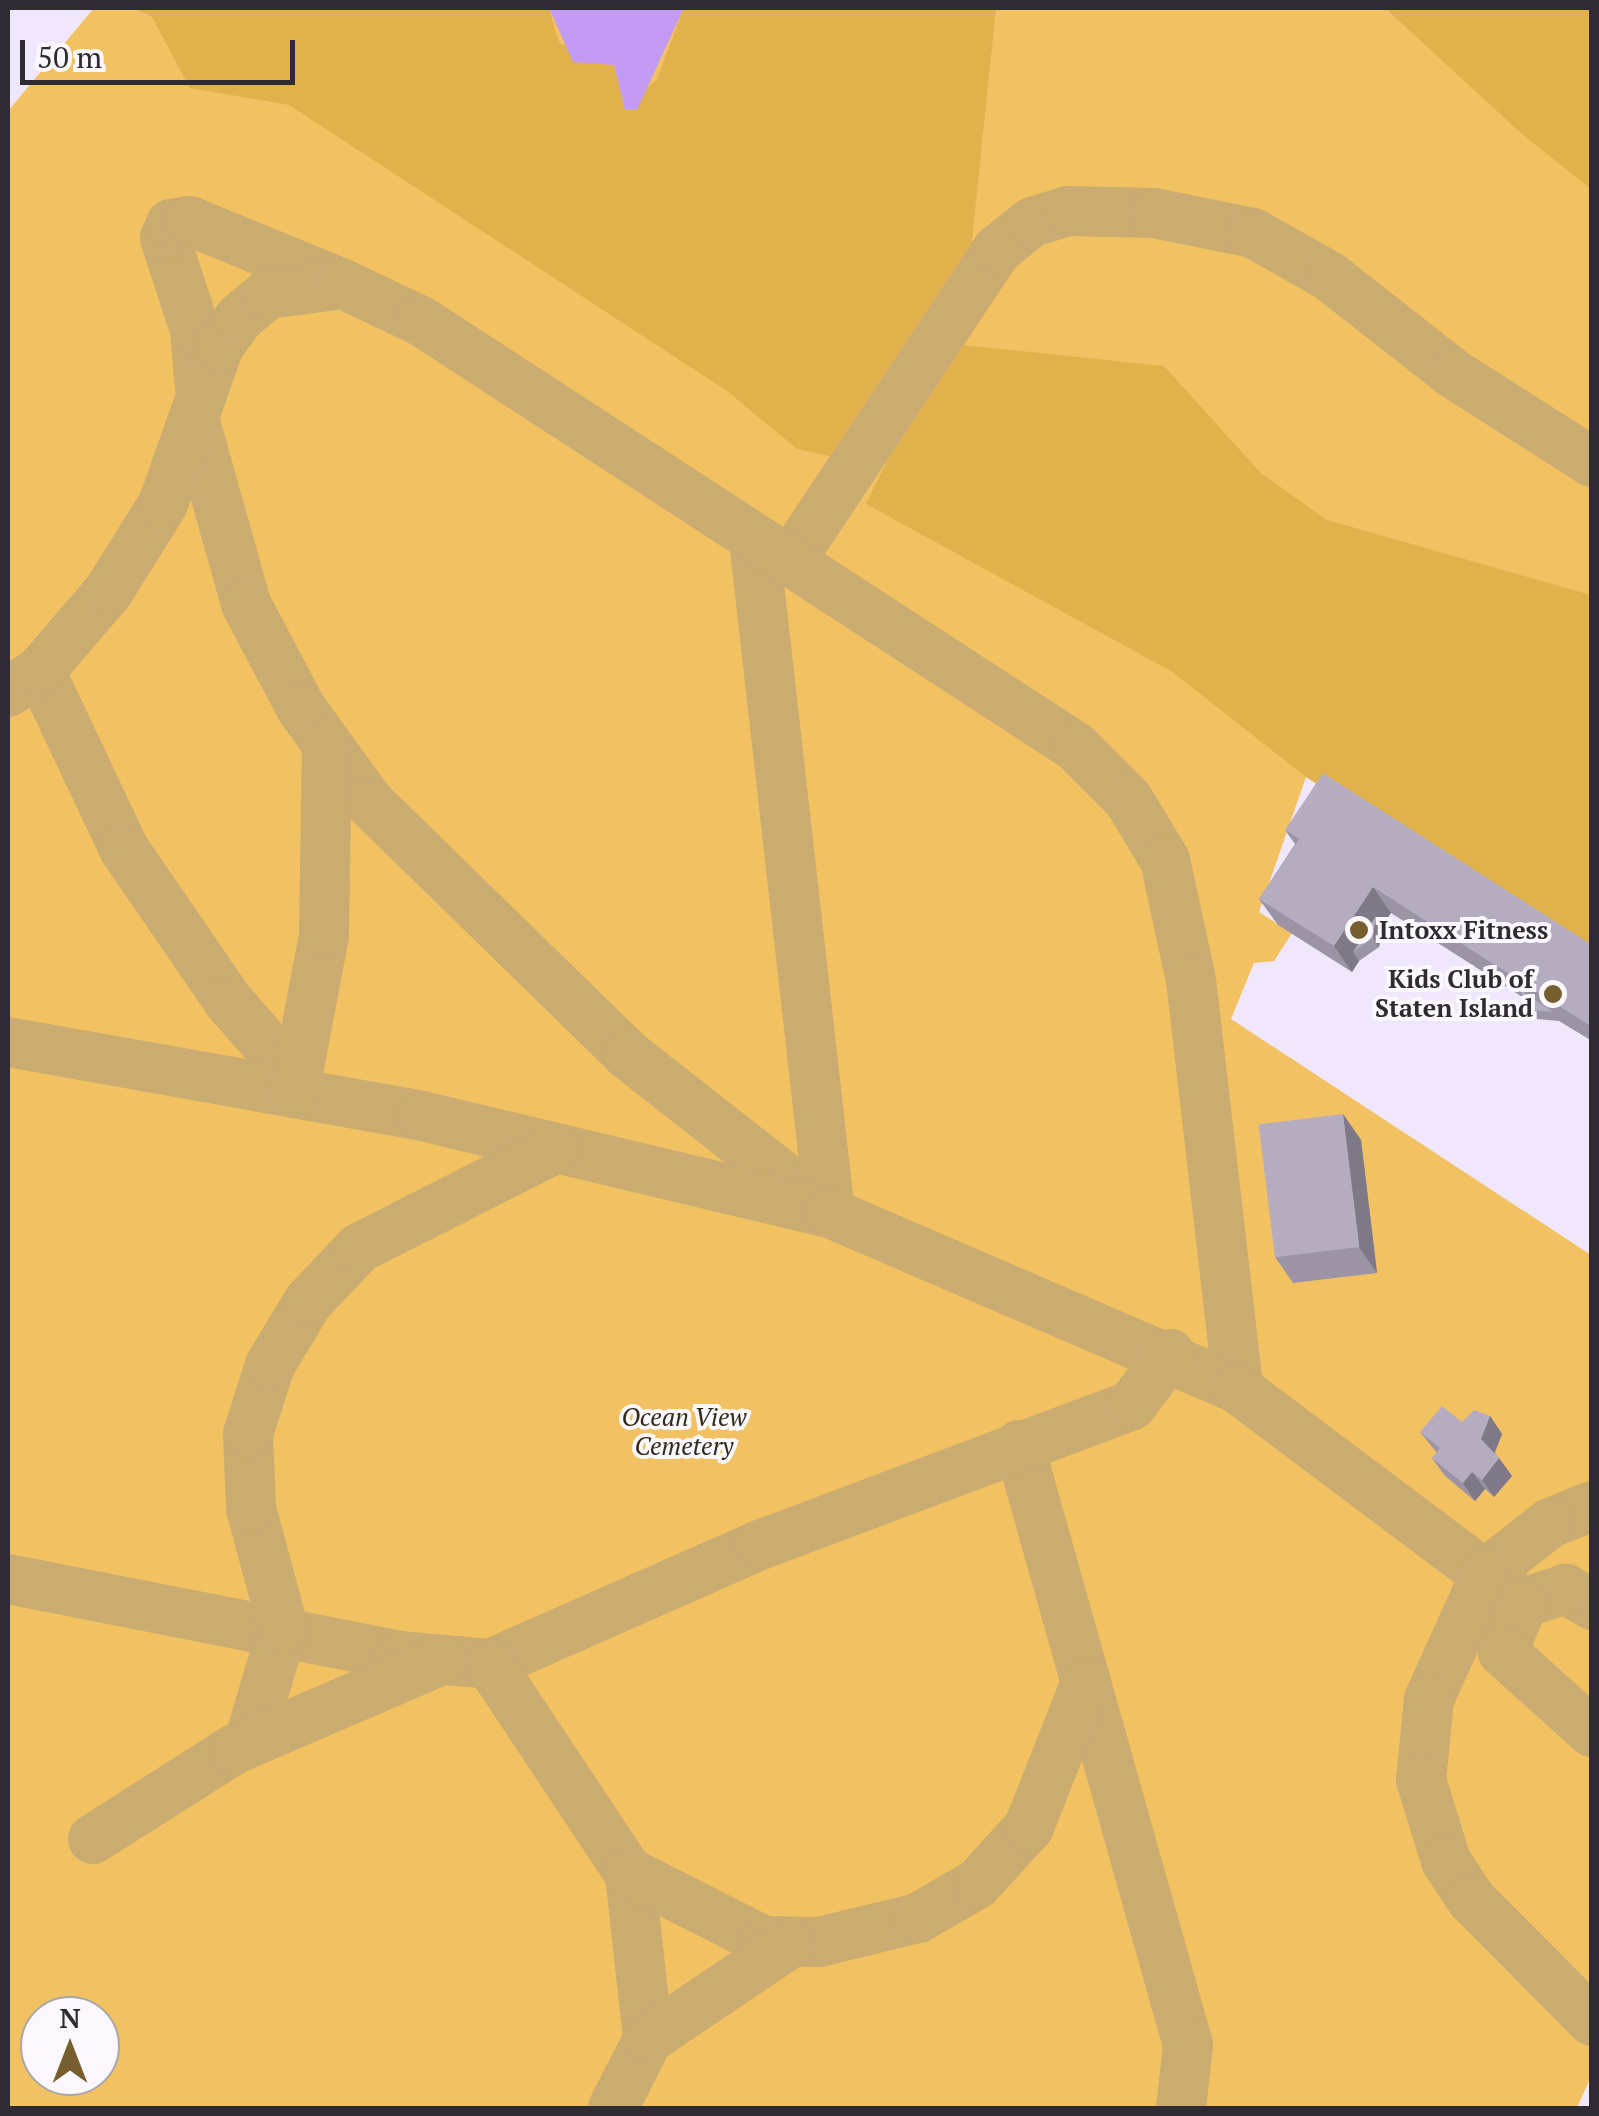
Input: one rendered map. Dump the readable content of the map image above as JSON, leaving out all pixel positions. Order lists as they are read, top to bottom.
{
  "parks": ["Ocean View Cemetery"],
  "places": ["Intoxx Fitness", "Kids Club of Staten Island"],
  "scale_bar": "50 m",
  "north": "top"
}
